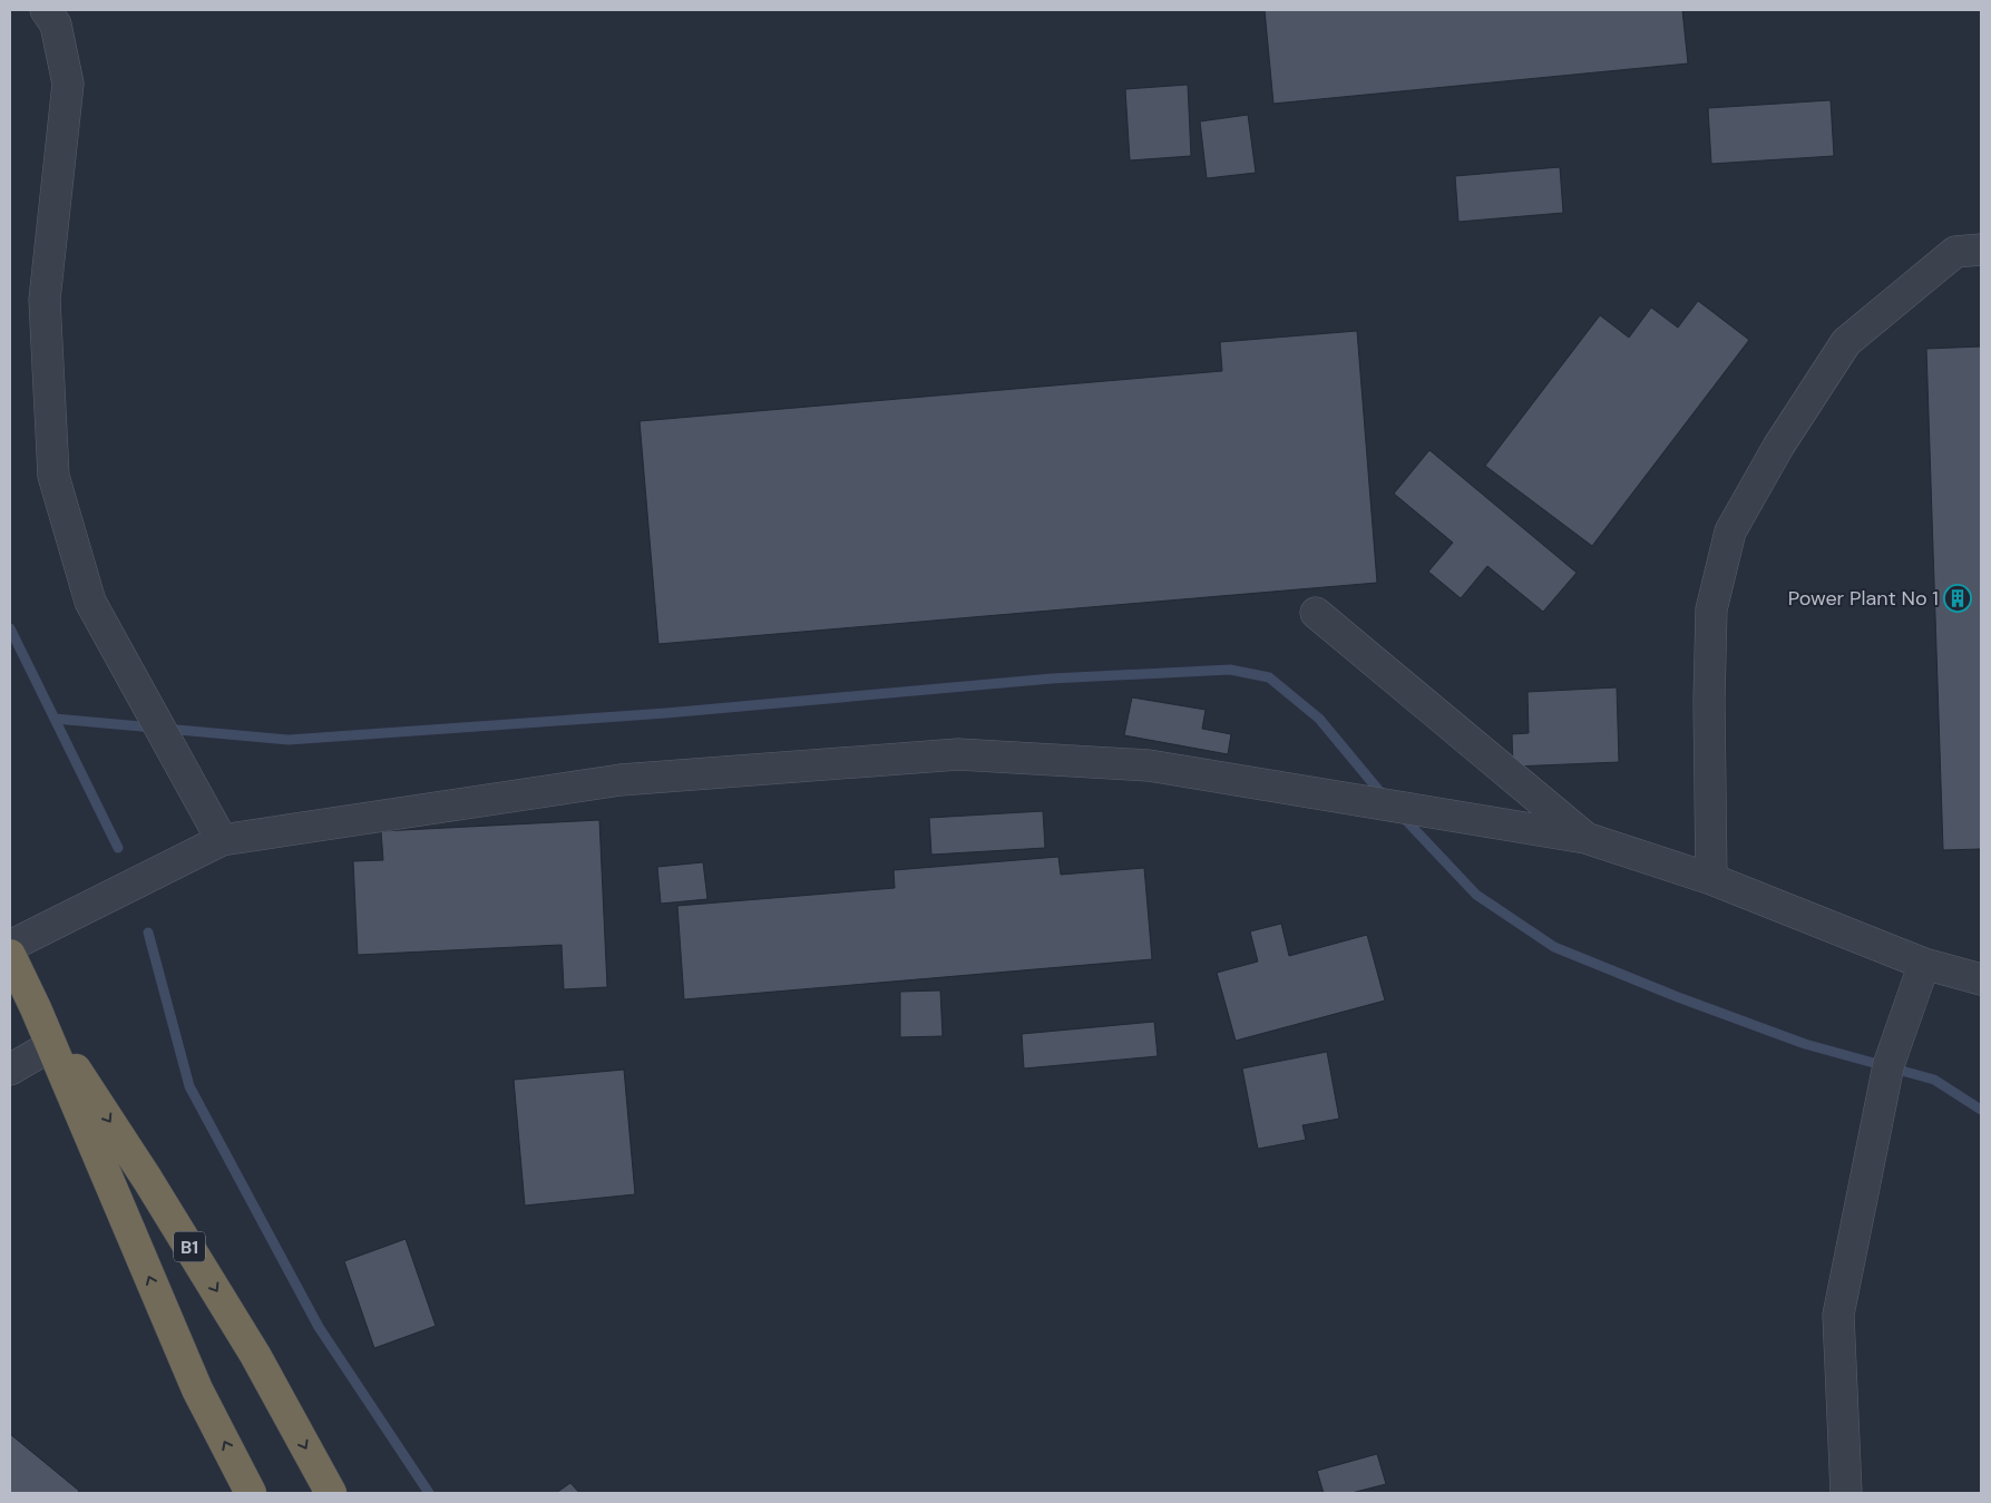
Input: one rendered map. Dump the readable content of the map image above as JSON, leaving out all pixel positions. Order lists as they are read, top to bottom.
{
  "streets": {
    "highway": ["B1"]
  },
  "places": {
    "building": ["Power Plant No 1"]
  }
}
